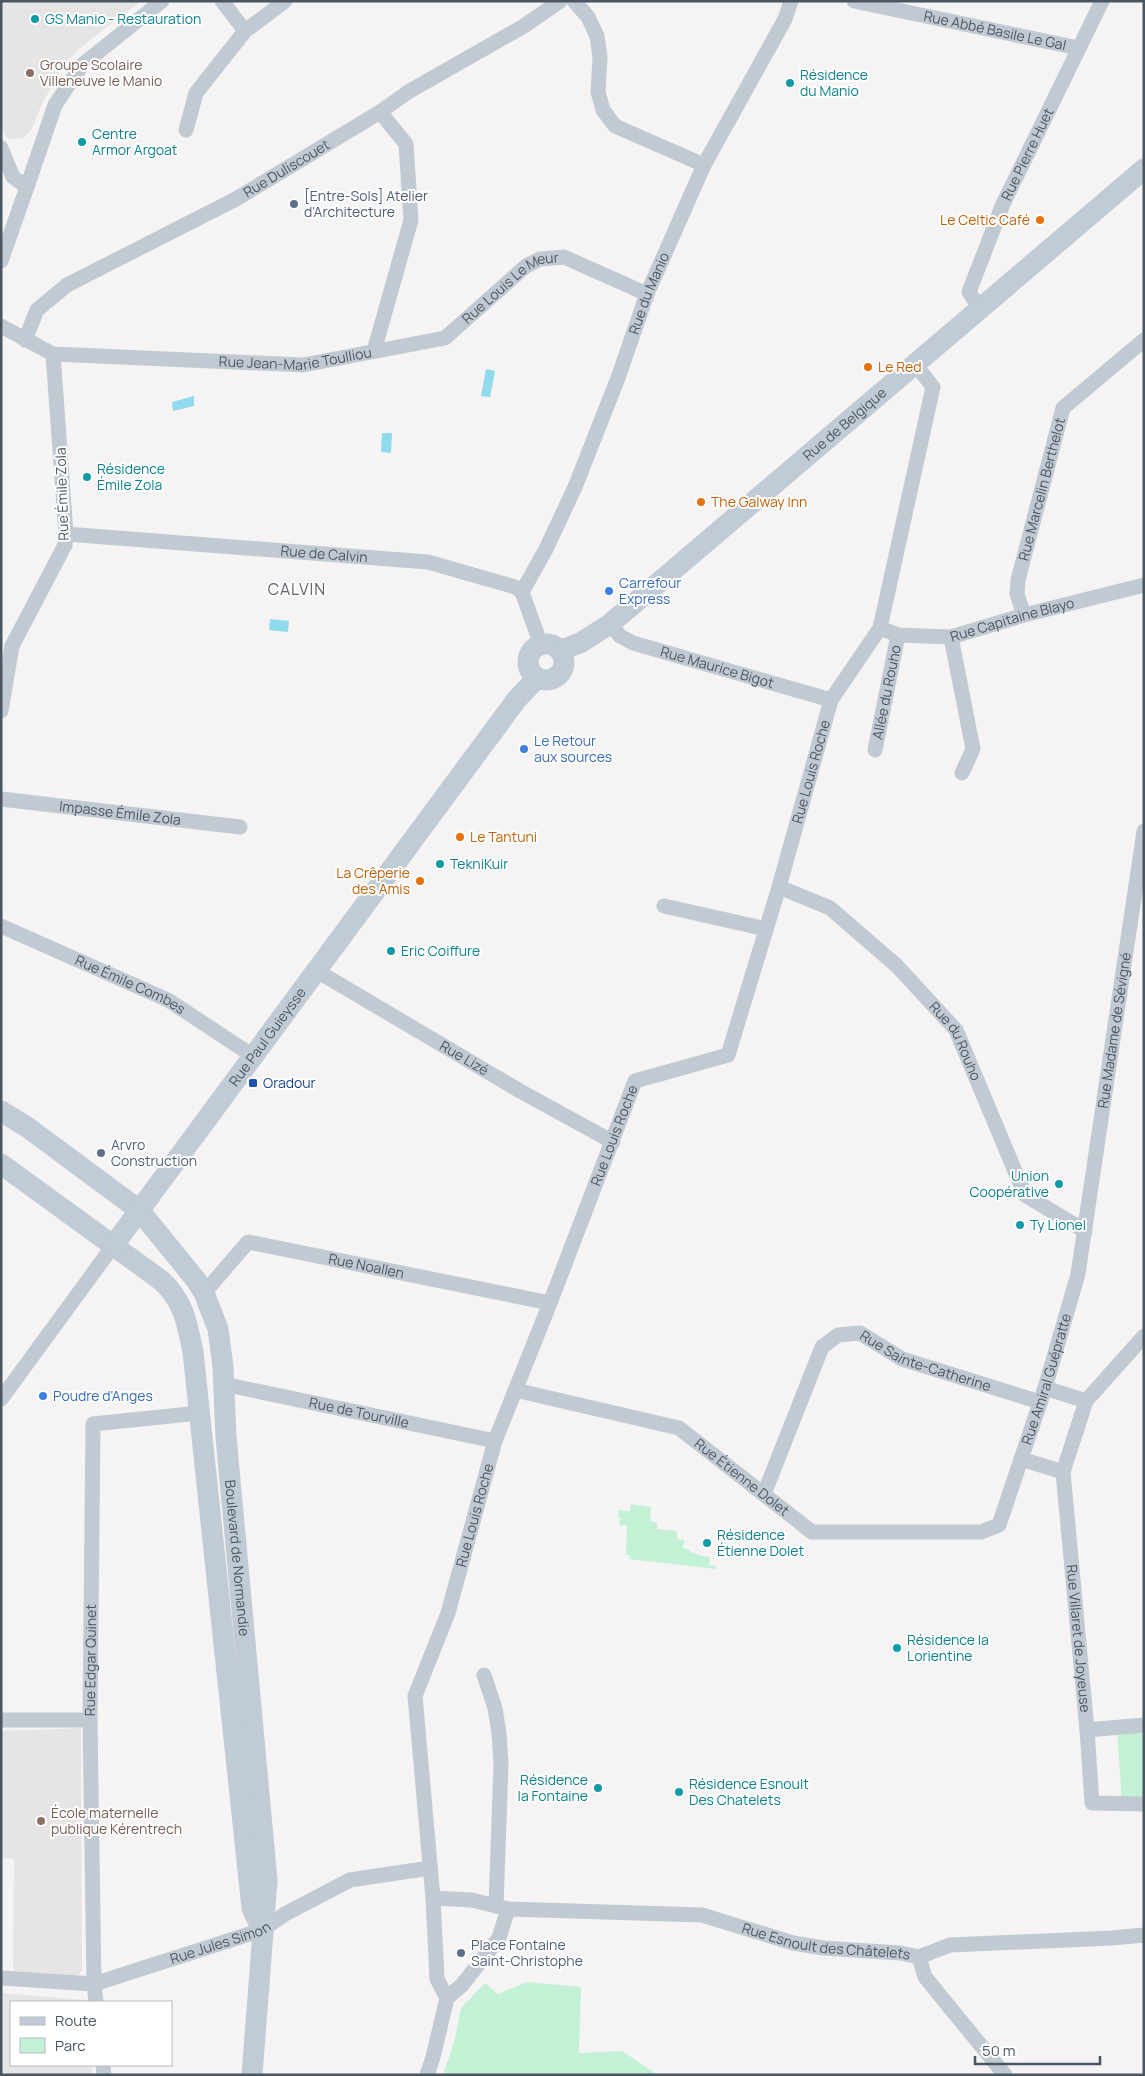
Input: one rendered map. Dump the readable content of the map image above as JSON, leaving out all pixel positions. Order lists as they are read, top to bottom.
{
  "streets": {
    "main road": ["Rue de Belgique", "Rue Paul Guieysse", "Boulevard de Normandie"],
    "street": [
      "Rue Abbé Basile Le Gal",
      "Rue Pierre Huet",
      "Rue Duliscouet",
      "Rue Louis Le Meur",
      "Rue du Manio",
      "Rue Jean-Marie Toulliou",
      "Rue Marcelin Berthelot",
      "Rue Émile Zola",
      "Rue de Calvin",
      "Rue Capitaine Blayo",
      "Rue Maurice Bigot",
      "Allée du Rouho",
      "Rue Louis Roche",
      "Impasse Émile Zola",
      "Rue Émile Combes",
      "Rue Madame de Sévigné",
      "Rue du Rouho",
      "Rue Lizé",
      "Rue Noallen",
      "Rue Sainte-Catherine",
      "Rue Amiral Guépratte",
      "Rue de Tourville",
      "Rue Étienne Dolet",
      "Rue Villaret de Joyeuse",
      "Rue Edgar Quinet",
      "Rue Jules Simon",
      "Rue Esnoult des Châtelets"
    ]
  },
  "crossings": [
    ["Rue Abbé Basile Le Gal", "Rue Pierre Huet"],
    ["Rue Pierre Huet", "Rue de Belgique"],
    ["Rue Duliscouet", "Rue Jean-Marie Toulliou"],
    ["Rue Louis Le Meur", "Rue du Manio"],
    ["Rue Louis Le Meur", "Rue Jean-Marie Toulliou"],
    ["Rue du Manio", "Rue de Calvin"],
    ["Rue Jean-Marie Toulliou", "Rue Émile Zola"],
    ["Rue de Belgique", "Rue Maurice Bigot"],
    ["Rue de Belgique", "Rue Louis Roche"],
    ["Rue de Belgique", "Rue Paul Guieysse"],
    ["Rue Marcelin Berthelot", "Rue Capitaine Blayo"],
    ["Rue Émile Zola", "Rue de Calvin"],
    ["Rue Capitaine Blayo", "Allée du Rouho"],
    ["Rue Capitaine Blayo", "Rue Louis Roche"],
    ["Rue Maurice Bigot", "Rue Louis Roche"],
    ["Rue Louis Roche", "Rue du Rouho"],
    ["Rue Louis Roche", "Rue Lizé"],
    ["Rue Louis Roche", "Rue Noallen"],
    ["Rue Louis Roche", "Rue de Tourville"],
    ["Rue Louis Roche", "Rue Étienne Dolet"],
    ["Rue Louis Roche", "Rue Jules Simon"],
    ["Rue Émile Combes", "Rue Paul Guieysse"],
    ["Rue Madame de Sévigné", "Rue du Rouho"],
    ["Rue Madame de Sévigné", "Rue Amiral Guépratte"],
    ["Rue Paul Guieysse", "Rue Lizé"],
    ["Rue Paul Guieysse", "Boulevard de Normandie"],
    ["Rue du Rouho", "Rue Amiral Guépratte"],
    ["Rue Noallen", "Boulevard de Normandie"],
    ["Rue Sainte-Catherine", "Rue Amiral Guépratte"],
    ["Rue Sainte-Catherine", "Rue Étienne Dolet"],
    ["Rue Amiral Guépratte", "Rue Étienne Dolet"],
    ["Rue de Tourville", "Boulevard de Normandie"],
    ["Boulevard de Normandie", "Rue Edgar Quinet"],
    ["Boulevard de Normandie", "Rue Jules Simon"],
    ["Rue Edgar Quinet", "Rue Jules Simon"]
  ],
  "districts": ["CALVIN"],
  "places": {
    "other": [
      "GS Manio - Restauration",
      "Groupe Scolaire Villeneuve le Manio",
      "Résidence du Manio",
      "Centre Armor Argoat",
      "[Entre-Sols] Atelier d'Architecture",
      "Le Celtic Café",
      "Le Red",
      "Résidence Émile Zola",
      "The Galway Inn",
      "Carrefour Express",
      "Le Retour aux sources",
      "Le Tantuni",
      "TekniKuir",
      "La Crêperie des Amis",
      "Eric Coiffure",
      "Arvro Construction",
      "Union Coopérative",
      "Ty Lionel",
      "Poudre d'Anges",
      "Résidence Étienne Dolet",
      "Résidence la Lorientine",
      "Résidence la Fontaine",
      "Résidence Esnoult Des Chatelets",
      "École maternelle publique Kérentrech",
      "Place Fontaine Saint-Christophe"
    ],
    "transit": ["Oradour"]
  },
  "legend": ["Route", "Parc"],
  "scale_bar": "50 m"
}
